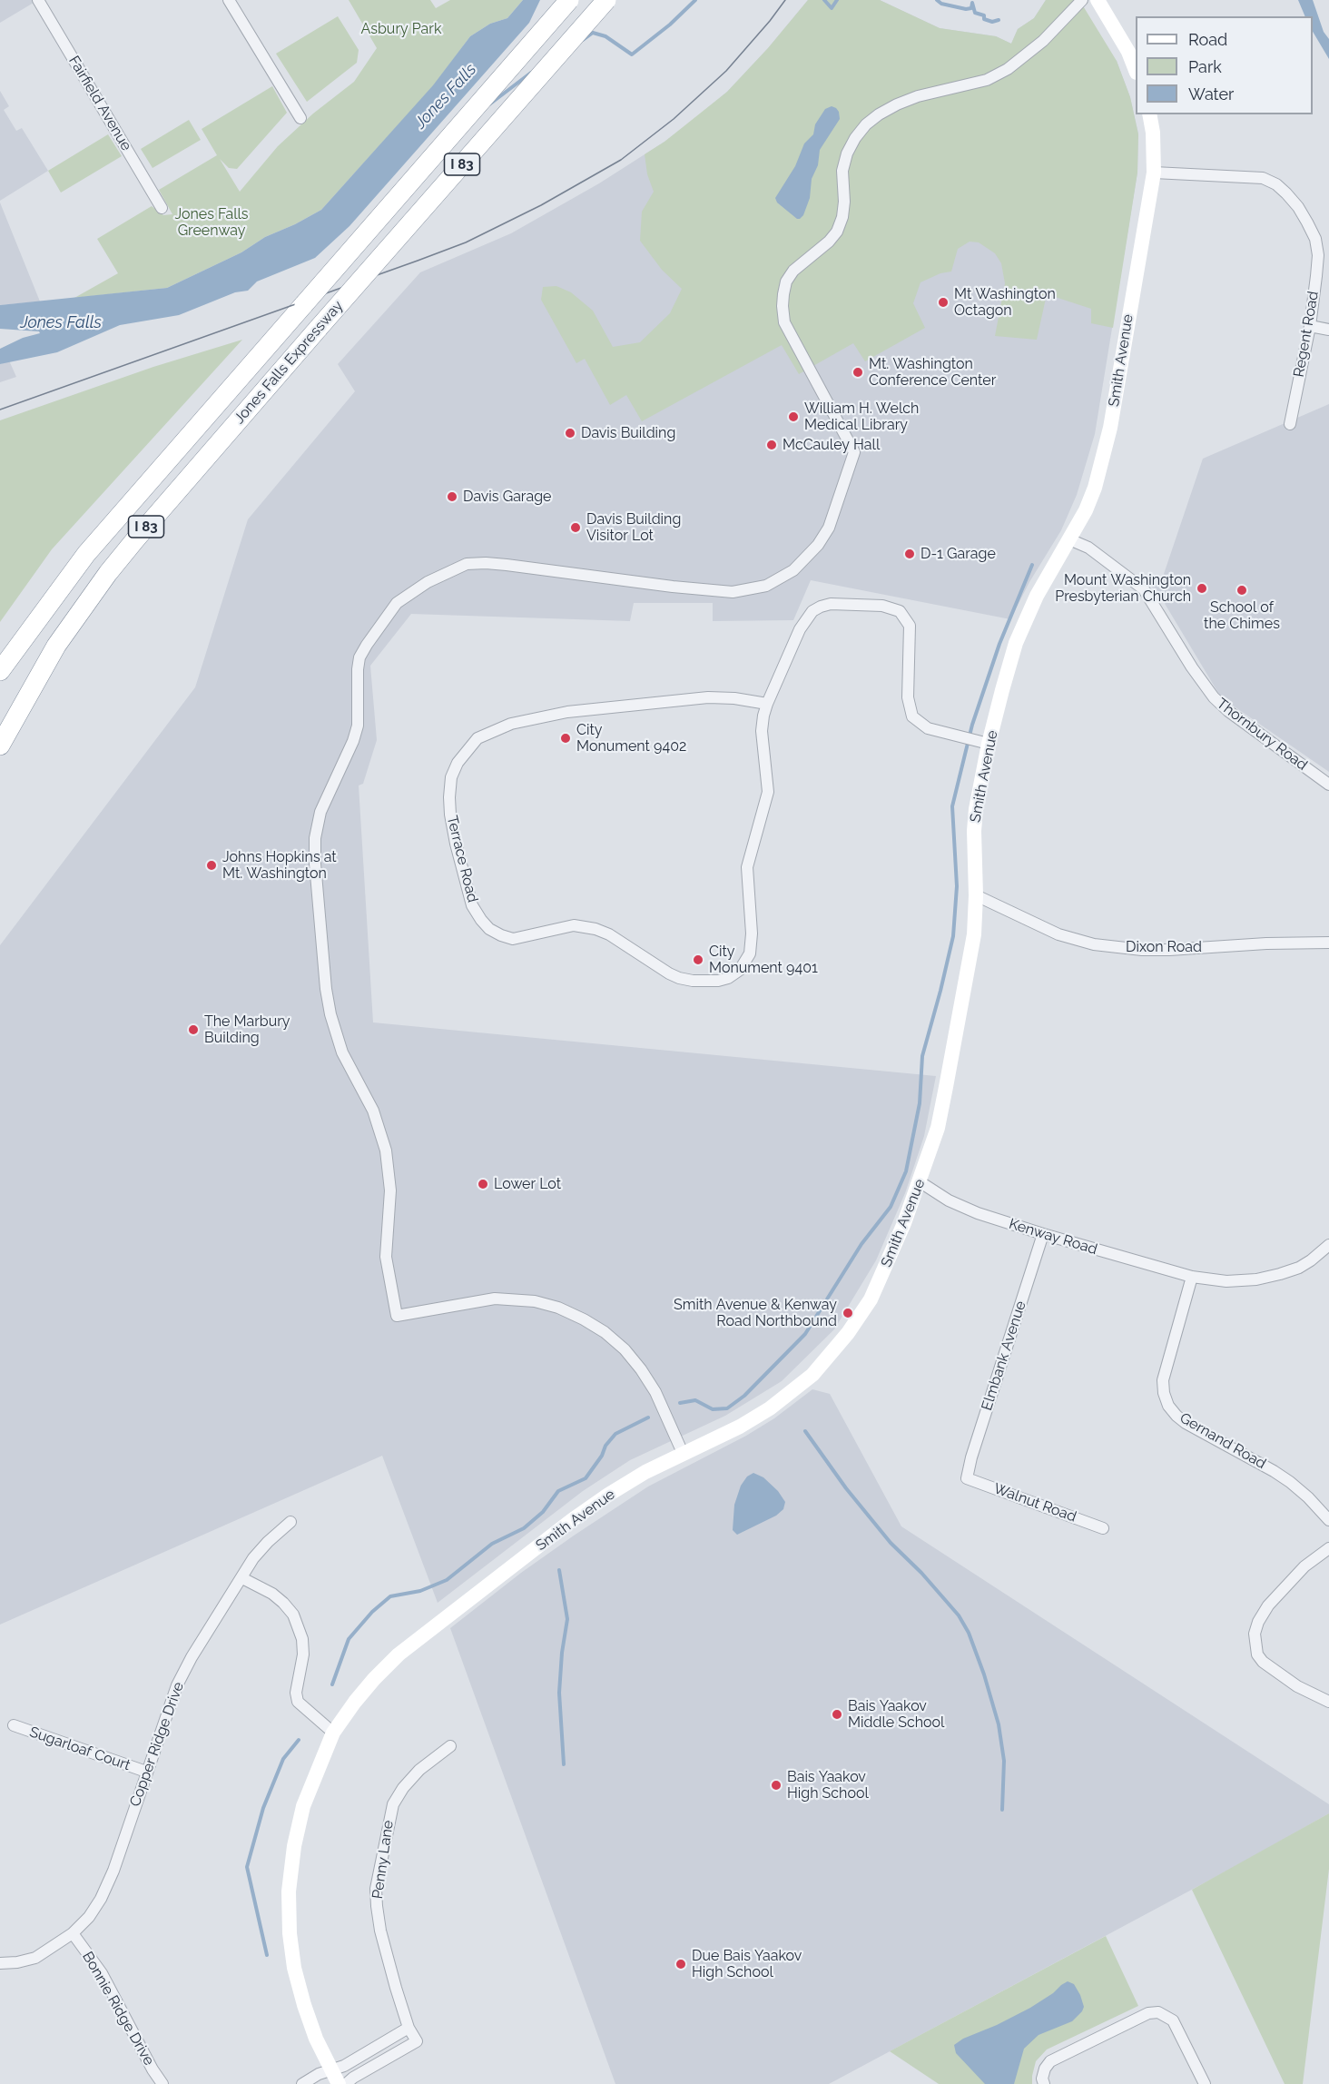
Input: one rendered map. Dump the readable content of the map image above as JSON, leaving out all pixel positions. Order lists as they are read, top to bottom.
{
  "streets": {
    "highway": ["I 83", "Jones Falls Expressway"],
    "main road": ["Smith Avenue"],
    "street": [
      "Fairfield Avenue",
      "Regent Road",
      "Thornbury Road",
      "Terrace Road",
      "Dixon Road",
      "Kenway Road",
      "Elmbank Avenue",
      "Gernand Road",
      "Walnut Road",
      "Copper Ridge Drive",
      "Sugarloaf Court",
      "Penny Lane",
      "Bonnie Ridge Drive"
    ]
  },
  "crossings": [
    ["Regent Road", "Smith Avenue"],
    ["Smith Avenue", "Thornbury Road"],
    ["Smith Avenue", "Terrace Road"],
    ["Smith Avenue", "Dixon Road"],
    ["Smith Avenue", "Kenway Road"],
    ["Kenway Road", "Elmbank Avenue"],
    ["Kenway Road", "Gernand Road"],
    ["Elmbank Avenue", "Walnut Road"],
    ["Copper Ridge Drive", "Sugarloaf Court"],
    ["Copper Ridge Drive", "Bonnie Ridge Drive"]
  ],
  "water": ["Jones Falls"],
  "parks": ["Asbury Park", "Jones Falls Greenway"],
  "places": [
    "Mt Washington Octagon",
    "Mt. Washington Conference Center",
    "William H. Welch Medical Library",
    "Davis Building",
    "McCauley Hall",
    "Davis Garage",
    "Davis Building Visitor Lot",
    "D-1 Garage",
    "Mount Washington Presbyterian Church",
    "School of the Chimes",
    "City Monument 9402",
    "Johns Hopkins at Mt. Washington",
    "City Monument 9401",
    "The Marbury Building",
    "Lower Lot",
    "Smith Avenue & Kenway Road Northbound",
    "Bais Yaakov Middle School",
    "Bais Yaakov High School",
    "Due Bais Yaakov High School"
  ],
  "legend": ["Road", "Park", "Water"]
}
